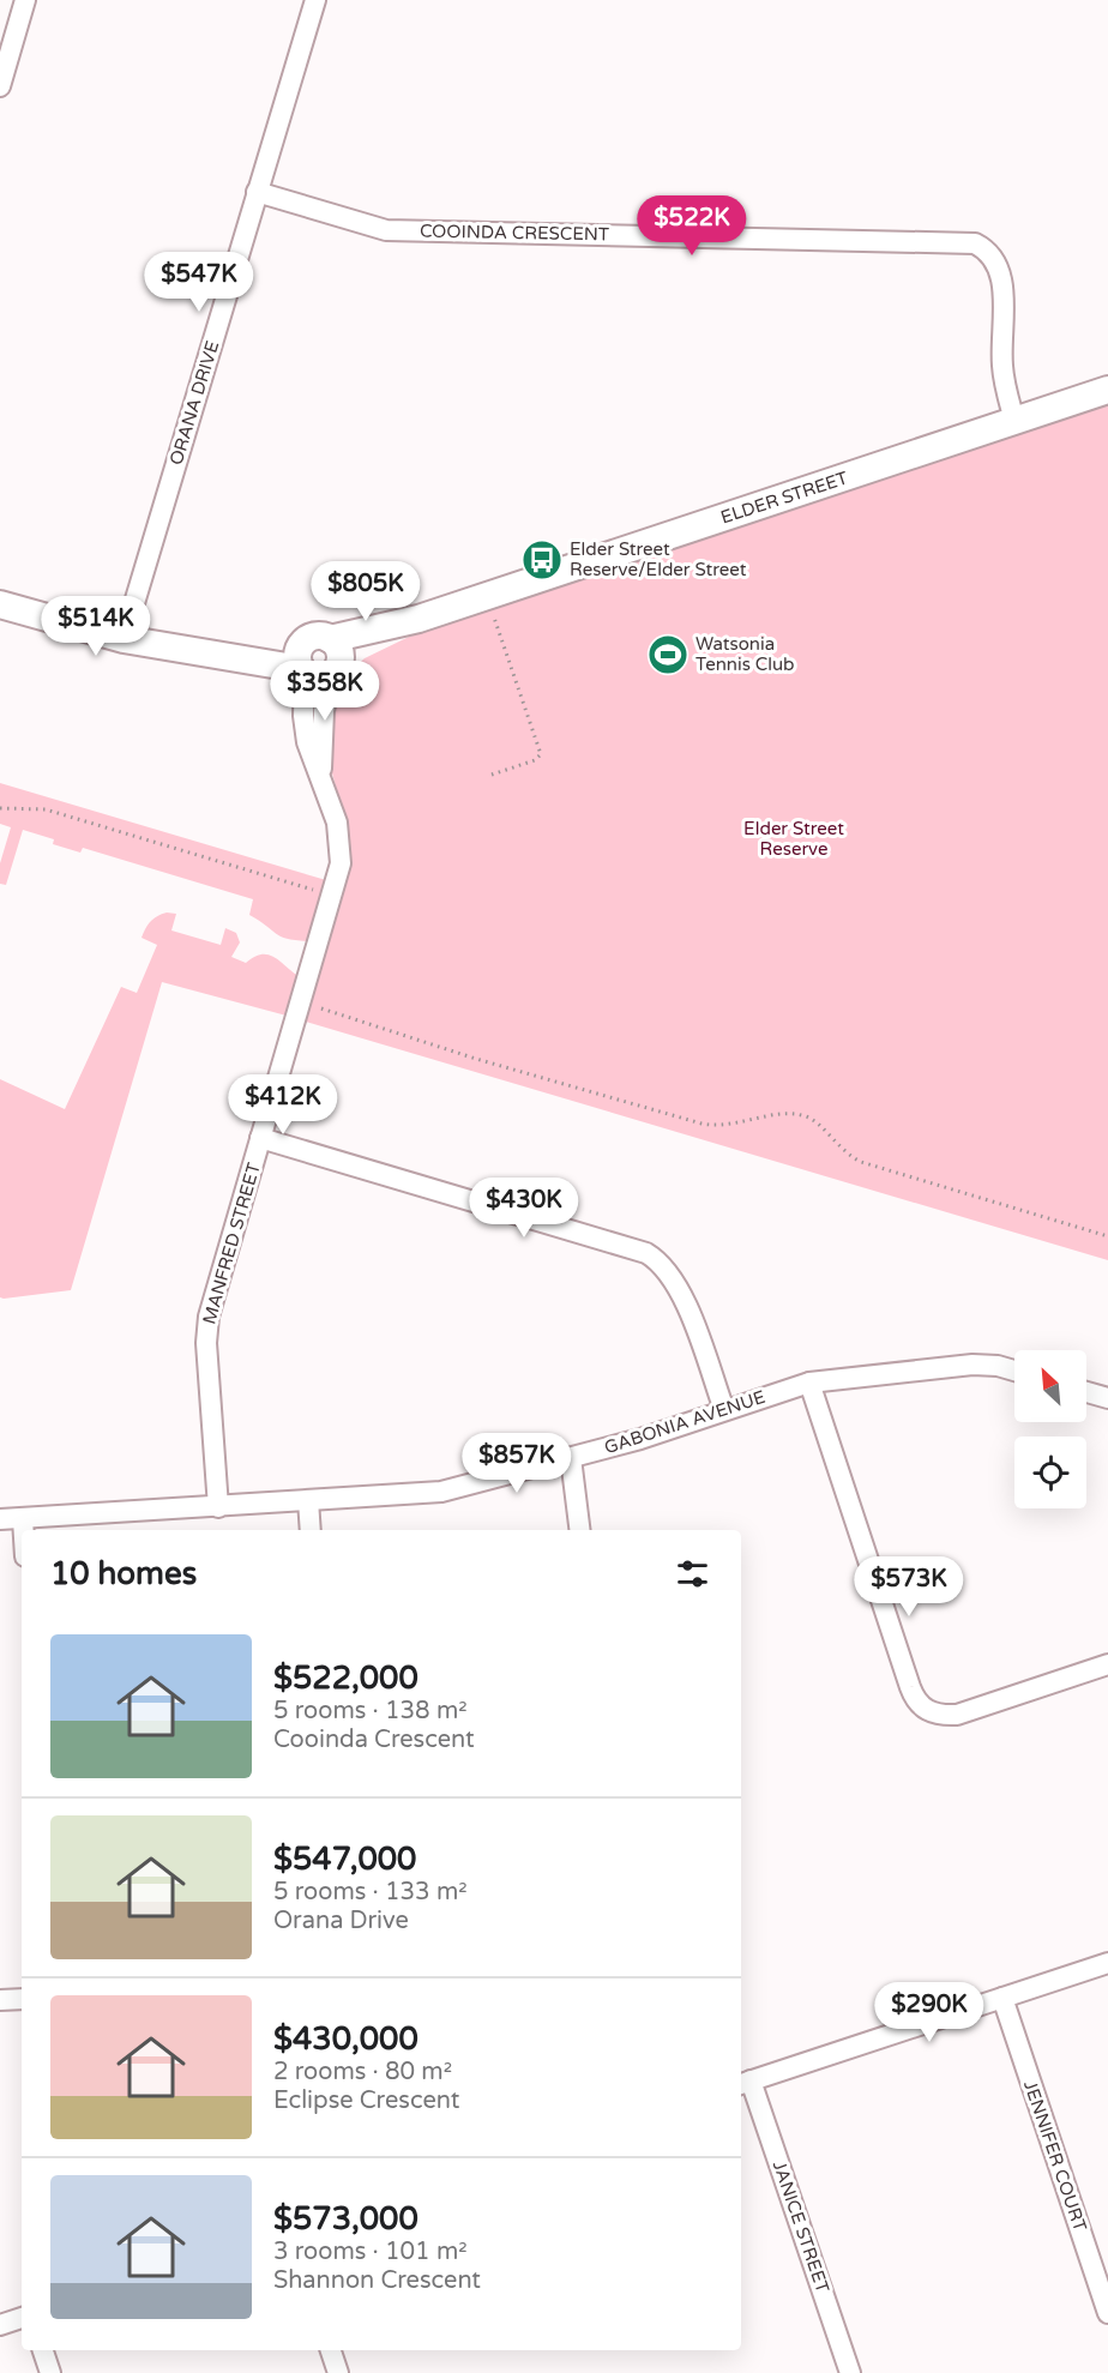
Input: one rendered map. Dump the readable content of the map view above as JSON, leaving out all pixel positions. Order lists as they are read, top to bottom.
{
  "streets": {
    "street": [
      "COOINDA CRESCENT",
      "ORANA DRIVE",
      "ELDER STREET",
      "MANFRED STREET",
      "GABONIA AVENUE",
      "JENNIFER COURT",
      "JANICE STREET"
    ]
  },
  "crossings": [
    ["COOINDA CRESCENT", "ORANA DRIVE"],
    ["COOINDA CRESCENT", "ELDER STREET"],
    ["ELDER STREET", "MANFRED STREET"],
    ["MANFRED STREET", "GABONIA AVENUE"]
  ],
  "parks": ["Elder Street Reserve"],
  "places": {
    "bus stop": ["Elder Street Reserve/Elder Street"],
    "sports": ["Watsonia Tennis Club"]
  },
  "north": "top left",
  "page": {
    "price": [
      "$522K",
      "$547K",
      "$805K",
      "$514K",
      "$358K",
      "$412K",
      "$430K",
      "$857K",
      "$573K",
      "$290K"
    ],
    "heading": "10 homes",
    "list": [
      {
        "name": "$522,000",
        "note": "5 rooms · 138 m² · Cooinda Crescent"
      },
      {
        "name": "$547,000",
        "note": "5 rooms · 133 m² · Orana Drive"
      },
      {
        "name": "$430,000",
        "note": "2 rooms · 80 m² · Eclipse Crescent"
      },
      {
        "name": "$573,000",
        "note": "3 rooms · 101 m² · Shannon Crescent"
      }
    ]
  }
}
